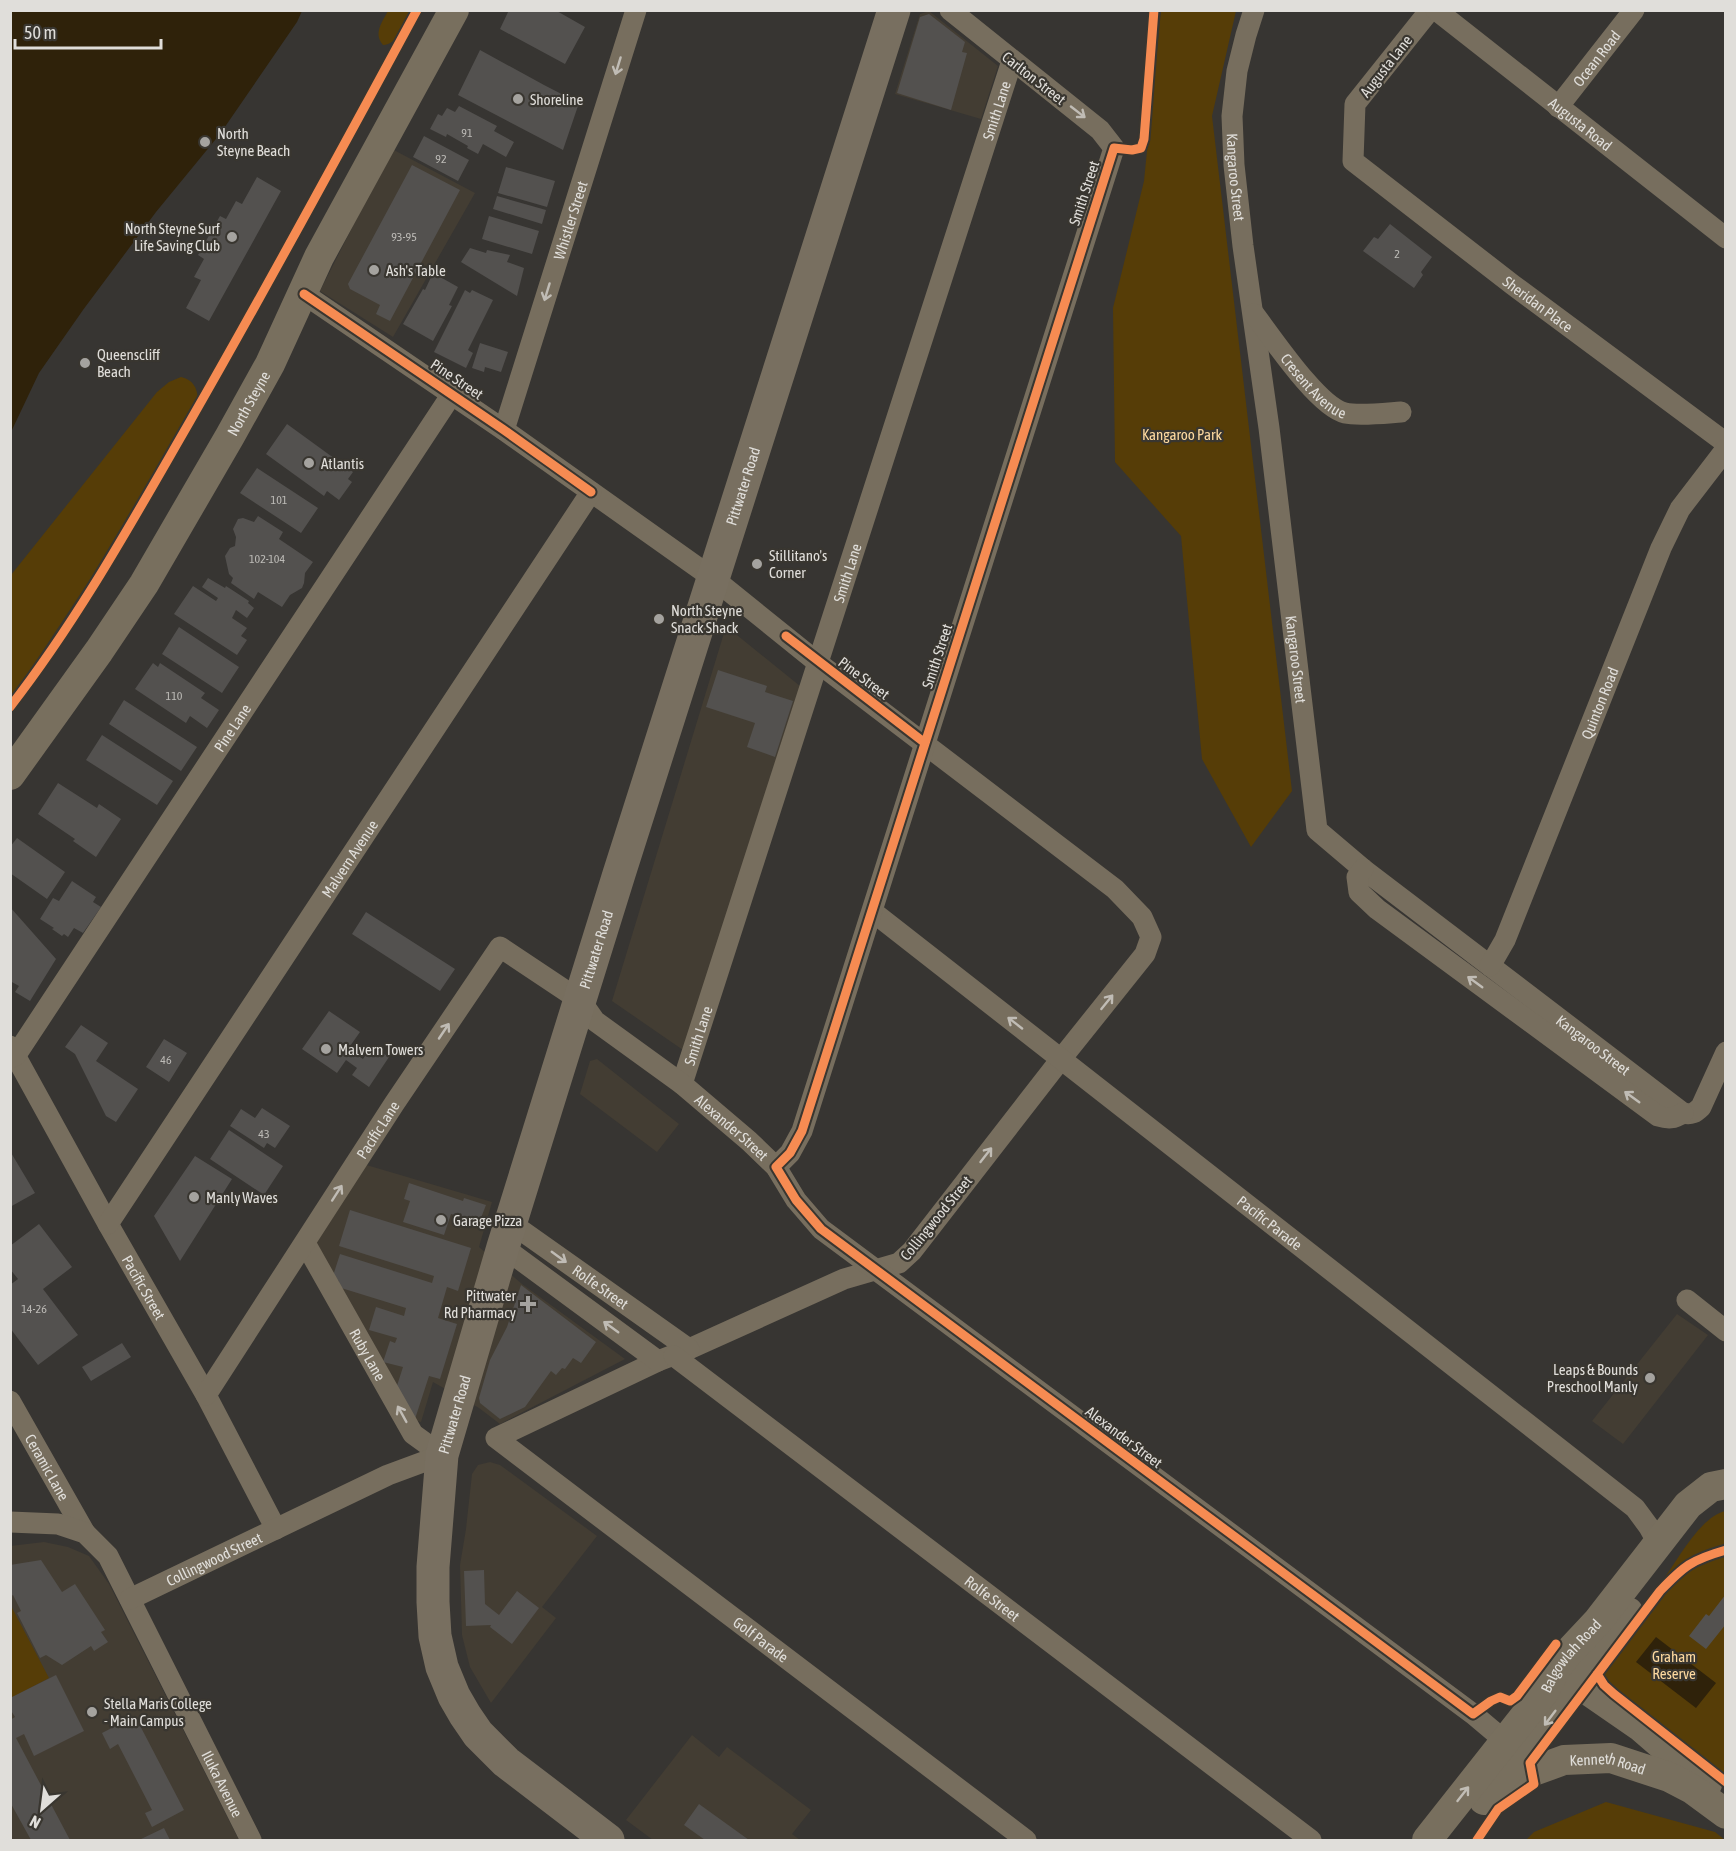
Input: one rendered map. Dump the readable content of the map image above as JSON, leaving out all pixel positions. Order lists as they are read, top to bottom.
{
  "streets": {
    "main road": [
      "North Steyne",
      "Pittwater Road",
      "Balgowlah Road",
      "Kenneth Road"
    ],
    "street": [
      "Ocean Road",
      "Augusta Lane",
      "Carlton Street",
      "Smith Lane",
      "Augusta Road",
      "Kangaroo Street",
      "Smith Street",
      "Whistler Street",
      "Sheridan Place",
      "Pine Street",
      "Cresent Avenue",
      "Quinton Road",
      "Pine Lane",
      "Malvern Avenue",
      "Alexander Street",
      "Pacific Lane",
      "Collingwood Street",
      "Pacific Parade",
      "Rolfe Street",
      "Pacific Street",
      "Ruby Lane",
      "Ceramic Lane",
      "Golf Parade",
      "Iluka Avenue"
    ]
  },
  "crossings": [
    ["Ocean Road", "Augusta Road"],
    ["Augusta Lane", "Sheridan Place"],
    ["Carlton Street", "Smith Lane"],
    ["Carlton Street", "Smith Street"],
    ["Smith Lane", "Pine Street"],
    ["Smith Lane", "Alexander Street"],
    ["Kangaroo Street", "Cresent Avenue"],
    ["Kangaroo Street", "Quinton Road"],
    ["Smith Street", "Pine Street"],
    ["Smith Street", "Alexander Street"],
    ["Smith Street", "Pacific Parade"],
    ["Whistler Street", "Pine Street"],
    ["Pine Street", "North Steyne"],
    ["Pine Street", "Pittwater Road"],
    ["Pine Street", "Pine Lane"],
    ["Pine Street", "Malvern Avenue"],
    ["Pine Street", "Collingwood Street"],
    ["Pittwater Road", "Alexander Street"],
    ["Pittwater Road", "Pacific Lane"],
    ["Pittwater Road", "Collingwood Street"],
    ["Pittwater Road", "Rolfe Street"],
    ["Pittwater Road", "Ruby Lane"],
    ["Pine Lane", "Pacific Street"],
    ["Malvern Avenue", "Pacific Street"],
    ["Alexander Street", "Pacific Lane"],
    ["Alexander Street", "Collingwood Street"],
    ["Alexander Street", "Balgowlah Road"],
    ["Pacific Lane", "Pacific Street"],
    ["Pacific Lane", "Ruby Lane"],
    ["Collingwood Street", "Pacific Parade"],
    ["Collingwood Street", "Rolfe Street"],
    ["Collingwood Street", "Pacific Street"],
    ["Collingwood Street", "Ruby Lane"],
    ["Collingwood Street", "Golf Parade"],
    ["Collingwood Street", "Iluka Avenue"],
    ["Pacific Parade", "Balgowlah Road"],
    ["Balgowlah Road", "Kenneth Road"]
  ],
  "one_way": [
    "Carlton Street",
    "Whistler Street",
    "Pacific Lane",
    "Collingwood Street",
    "Ruby Lane"
  ],
  "parks": ["Kangaroo Park", "Graham Reserve"],
  "places": {
    "other": [
      "Shoreline",
      "North Steyne Beach",
      "North Steyne Surf Life Saving Club",
      "Ash's Table",
      "Queenscliff Beach",
      "Atlantis",
      "Stillitano's Corner",
      "North Steyne Snack Shack",
      "Malvern Towers",
      "Manly Waves",
      "Garage Pizza",
      "Leaps & Bounds Preschool Manly",
      "Stella Maris College - Main Campus"
    ],
    "health": ["Pittwater Rd Pharmacy"]
  },
  "house_numbers": [
    "91",
    "92",
    "93-95",
    "2",
    "101",
    "102-104",
    "110",
    "46",
    "43",
    "14-26"
  ],
  "scale_bar": "50 m",
  "north": "bottom left"
}
